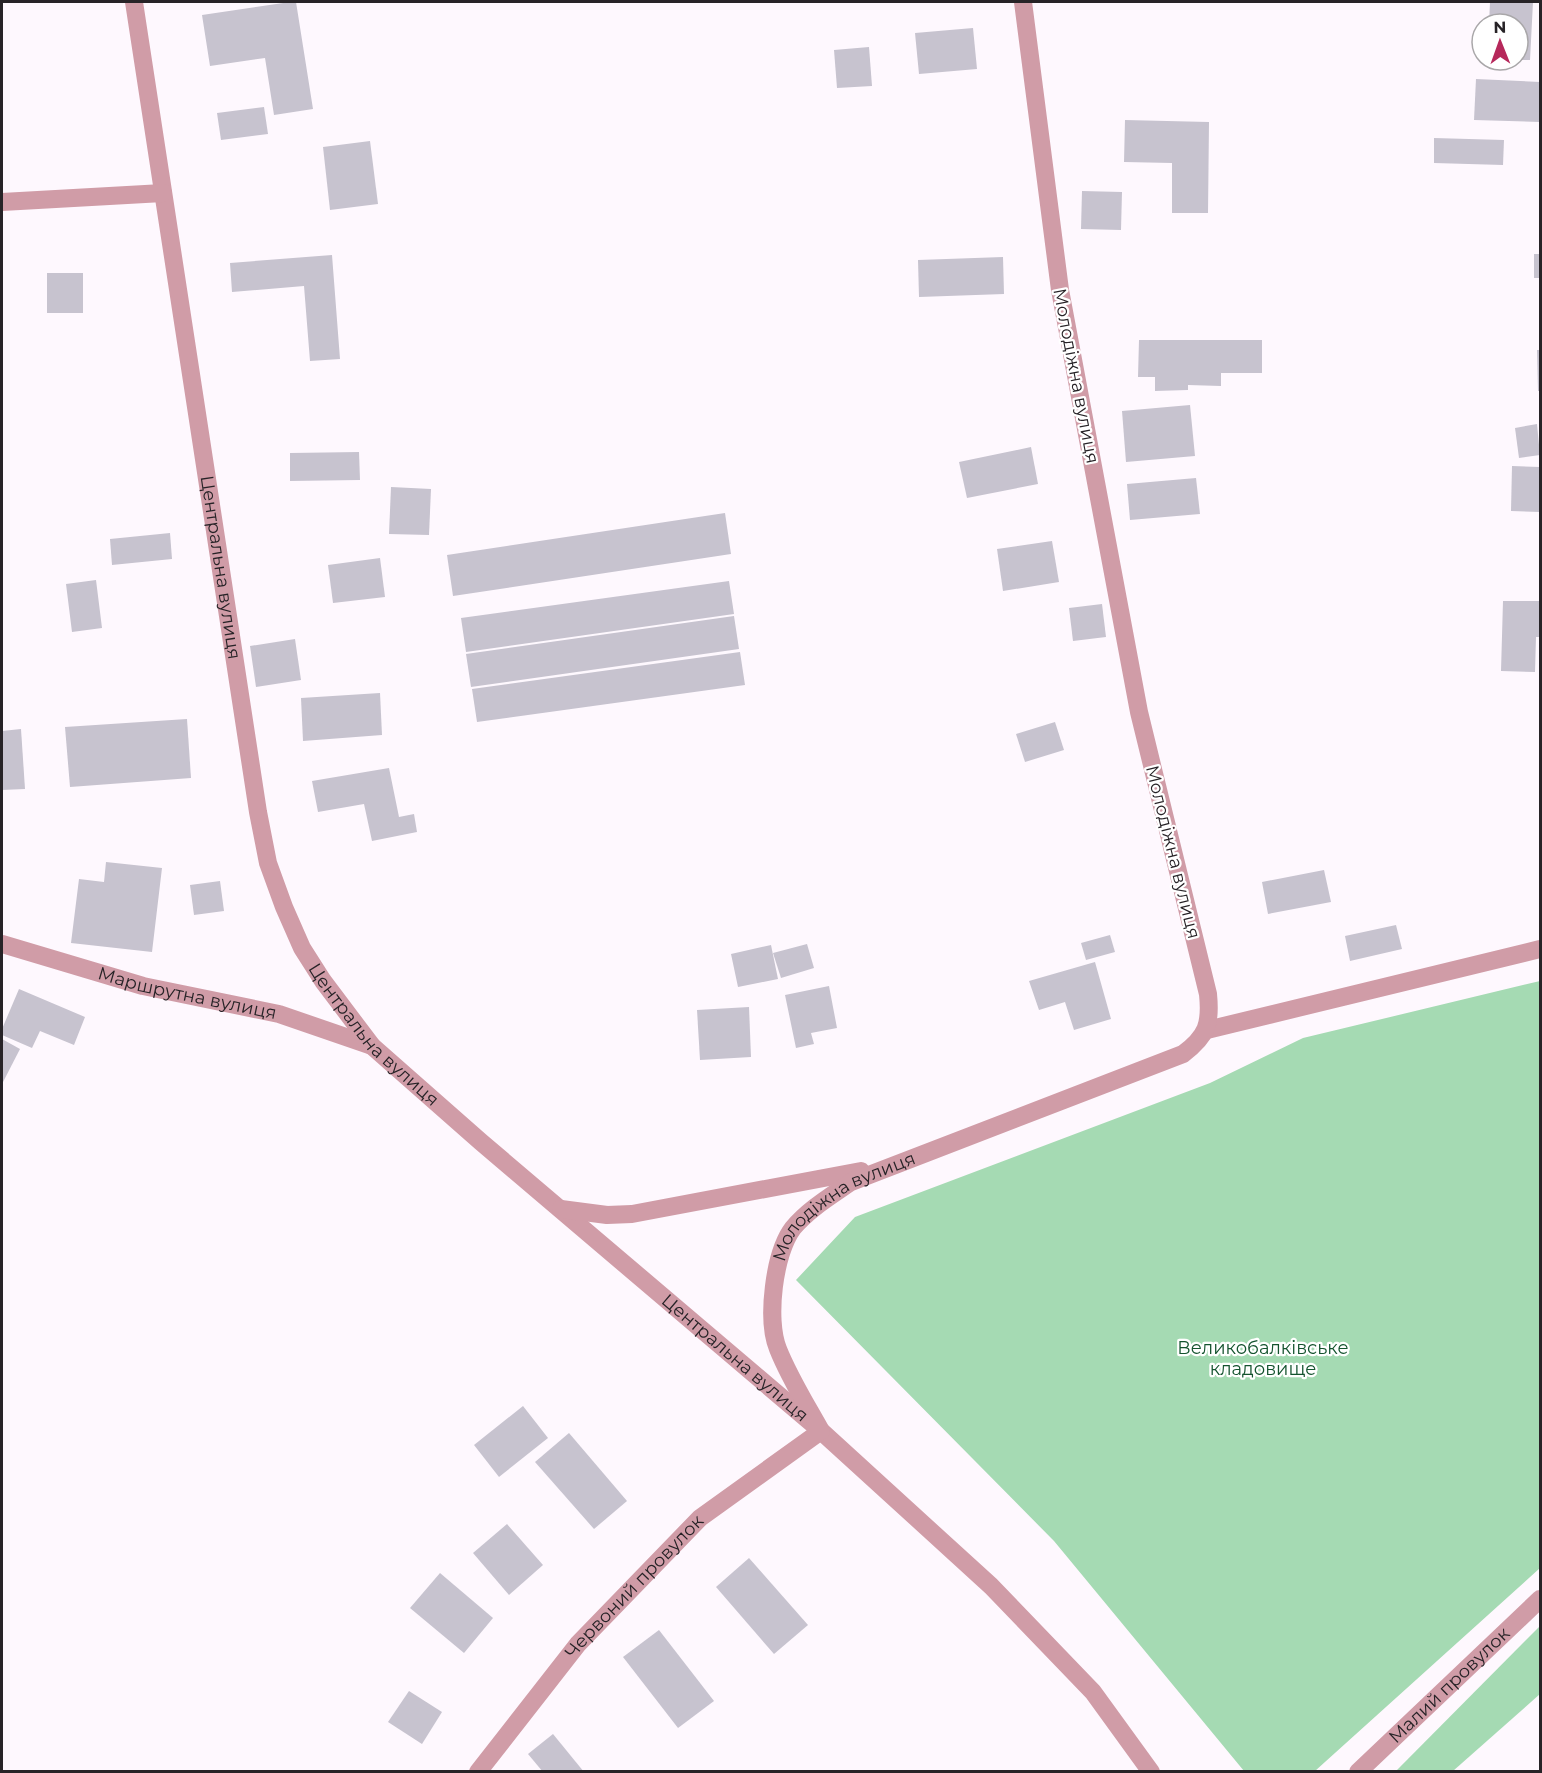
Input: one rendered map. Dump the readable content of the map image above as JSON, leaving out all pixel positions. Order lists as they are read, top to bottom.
{
  "streets": {
    "street": [
      "Молодіжна вулиця",
      "Центральна вулиця",
      "Маршрутна вулиця",
      "Червоний провулок",
      "Малий провулок"
    ]
  },
  "crossings": [
    ["Молодіжна вулиця", "Центральна вулиця"],
    ["Молодіжна вулиця", "Червоний провулок"],
    ["Центральна вулиця", "Маршрутна вулиця"],
    ["Центральна вулиця", "Червоний провулок"]
  ],
  "parks": ["Великобалківське кладовище"],
  "north": "top"
}
